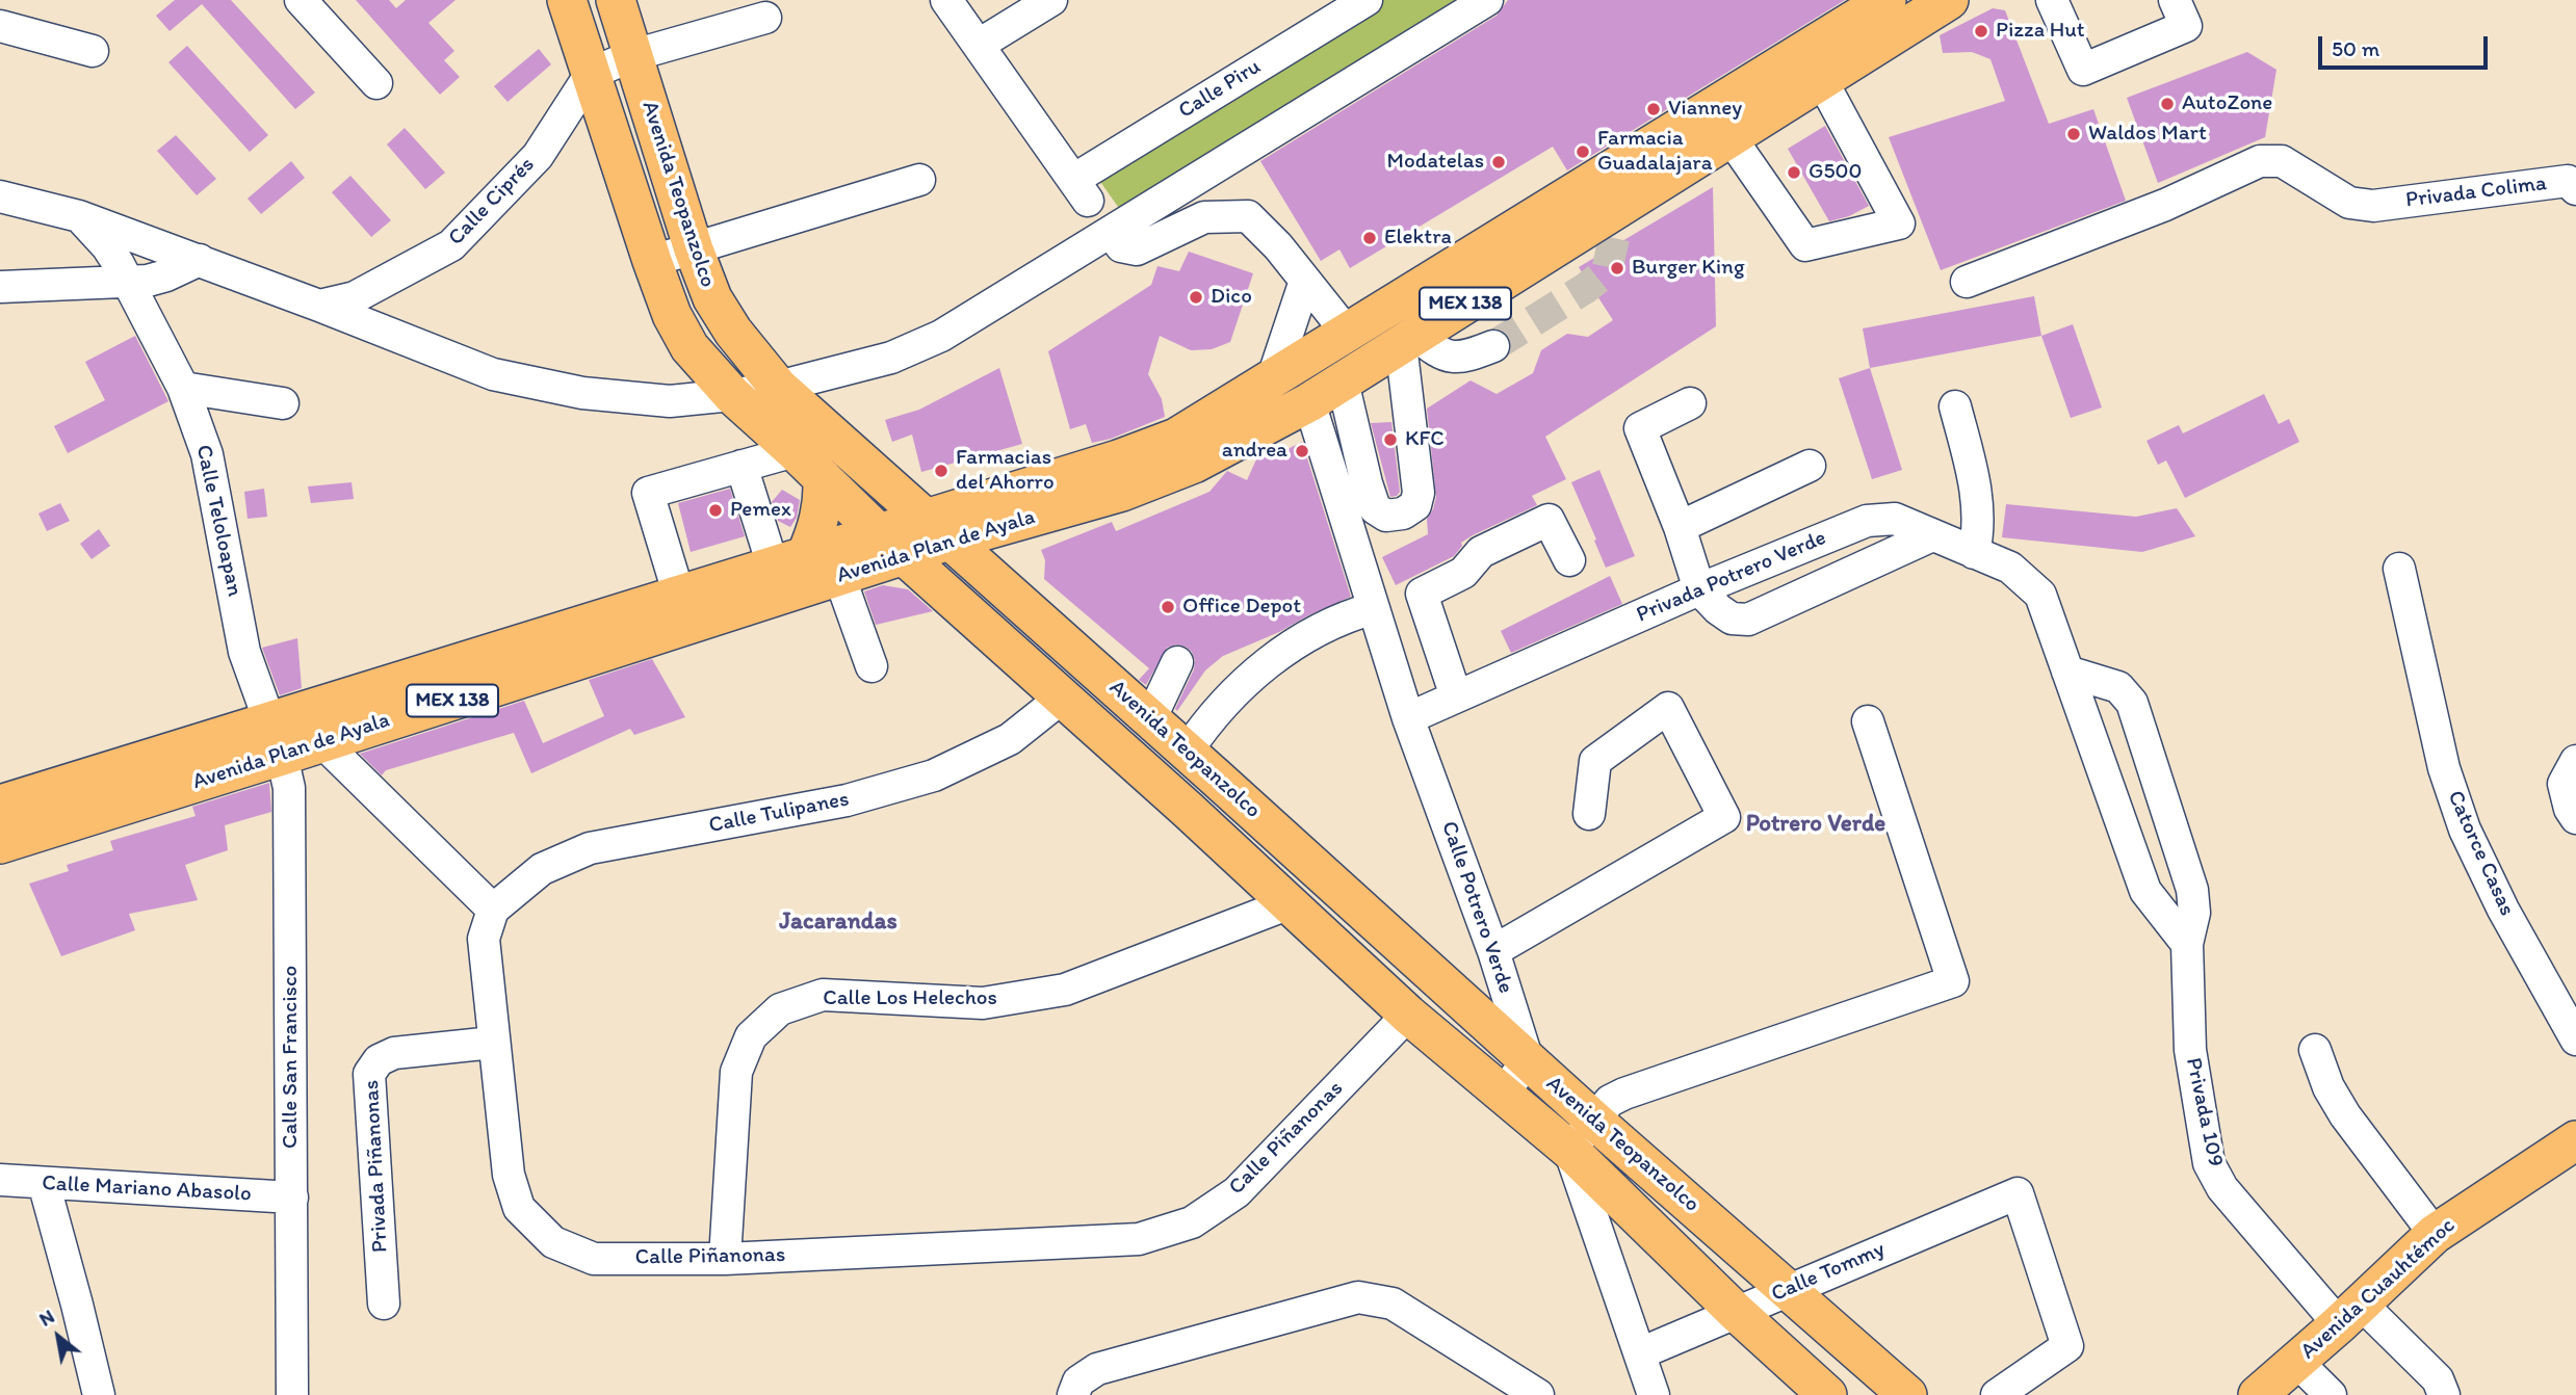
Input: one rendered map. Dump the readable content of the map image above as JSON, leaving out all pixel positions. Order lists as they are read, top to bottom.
{
  "streets": {
    "main road": [
      "Avenida Teopanzolco",
      "MEX 138",
      "Avenida Plan de Ayala",
      "Avenida Cuauhtémoc"
    ],
    "street": [
      "Calle Piru",
      "Privada Colima",
      "Calle Ciprés",
      "Calle Teloloapan",
      "Privada Potrero Verde",
      "Calle Tulipanes",
      "Catorce Casas",
      "Calle Potrero Verde",
      "Calle Los Helechos",
      "Calle San Francisco",
      "Privada 109",
      "Calle Piñanonas",
      "Privada Piñanonas",
      "Calle Mariano Abasolo",
      "Calle Tommy"
    ]
  },
  "crossings": [
    ["Avenida Teopanzolco", "Calle Ciprés"],
    ["Avenida Teopanzolco", "Avenida Plan de Ayala"],
    ["Avenida Teopanzolco", "Calle Tulipanes"],
    ["Avenida Teopanzolco", "Calle Potrero Verde"],
    ["Avenida Teopanzolco", "Calle Los Helechos"],
    ["Avenida Teopanzolco", "Calle Piñanonas"],
    ["Avenida Teopanzolco", "Calle Tommy"],
    ["Calle Teloloapan", "Avenida Plan de Ayala"],
    ["Calle Teloloapan", "Calle San Francisco"],
    ["Avenida Plan de Ayala", "Calle Potrero Verde"],
    ["Avenida Plan de Ayala", "Calle San Francisco"],
    ["Privada Potrero Verde", "Privada 109"],
    ["Calle Tulipanes", "Calle Piñanonas"],
    ["Calle Los Helechos", "Calle Piñanonas"],
    ["Calle San Francisco", "Calle Mariano Abasolo"],
    ["Privada 109", "Avenida Cuauhtémoc"],
    ["Calle Piñanonas", "Privada Piñanonas"]
  ],
  "districts": ["Potrero Verde", "Jacarandas"],
  "places": [
    "Pizza Hut",
    "AutoZone",
    "Vianney",
    "Waldos Mart",
    "Farmacia Guadalajara",
    "Modatelas",
    "G500",
    "Elektra",
    "Burger King",
    "Dico",
    "KFC",
    "andrea",
    "Farmacias del Ahorro",
    "Pemex",
    "Office Depot"
  ],
  "scale_bar": "50 m",
  "north": "top left"
}
